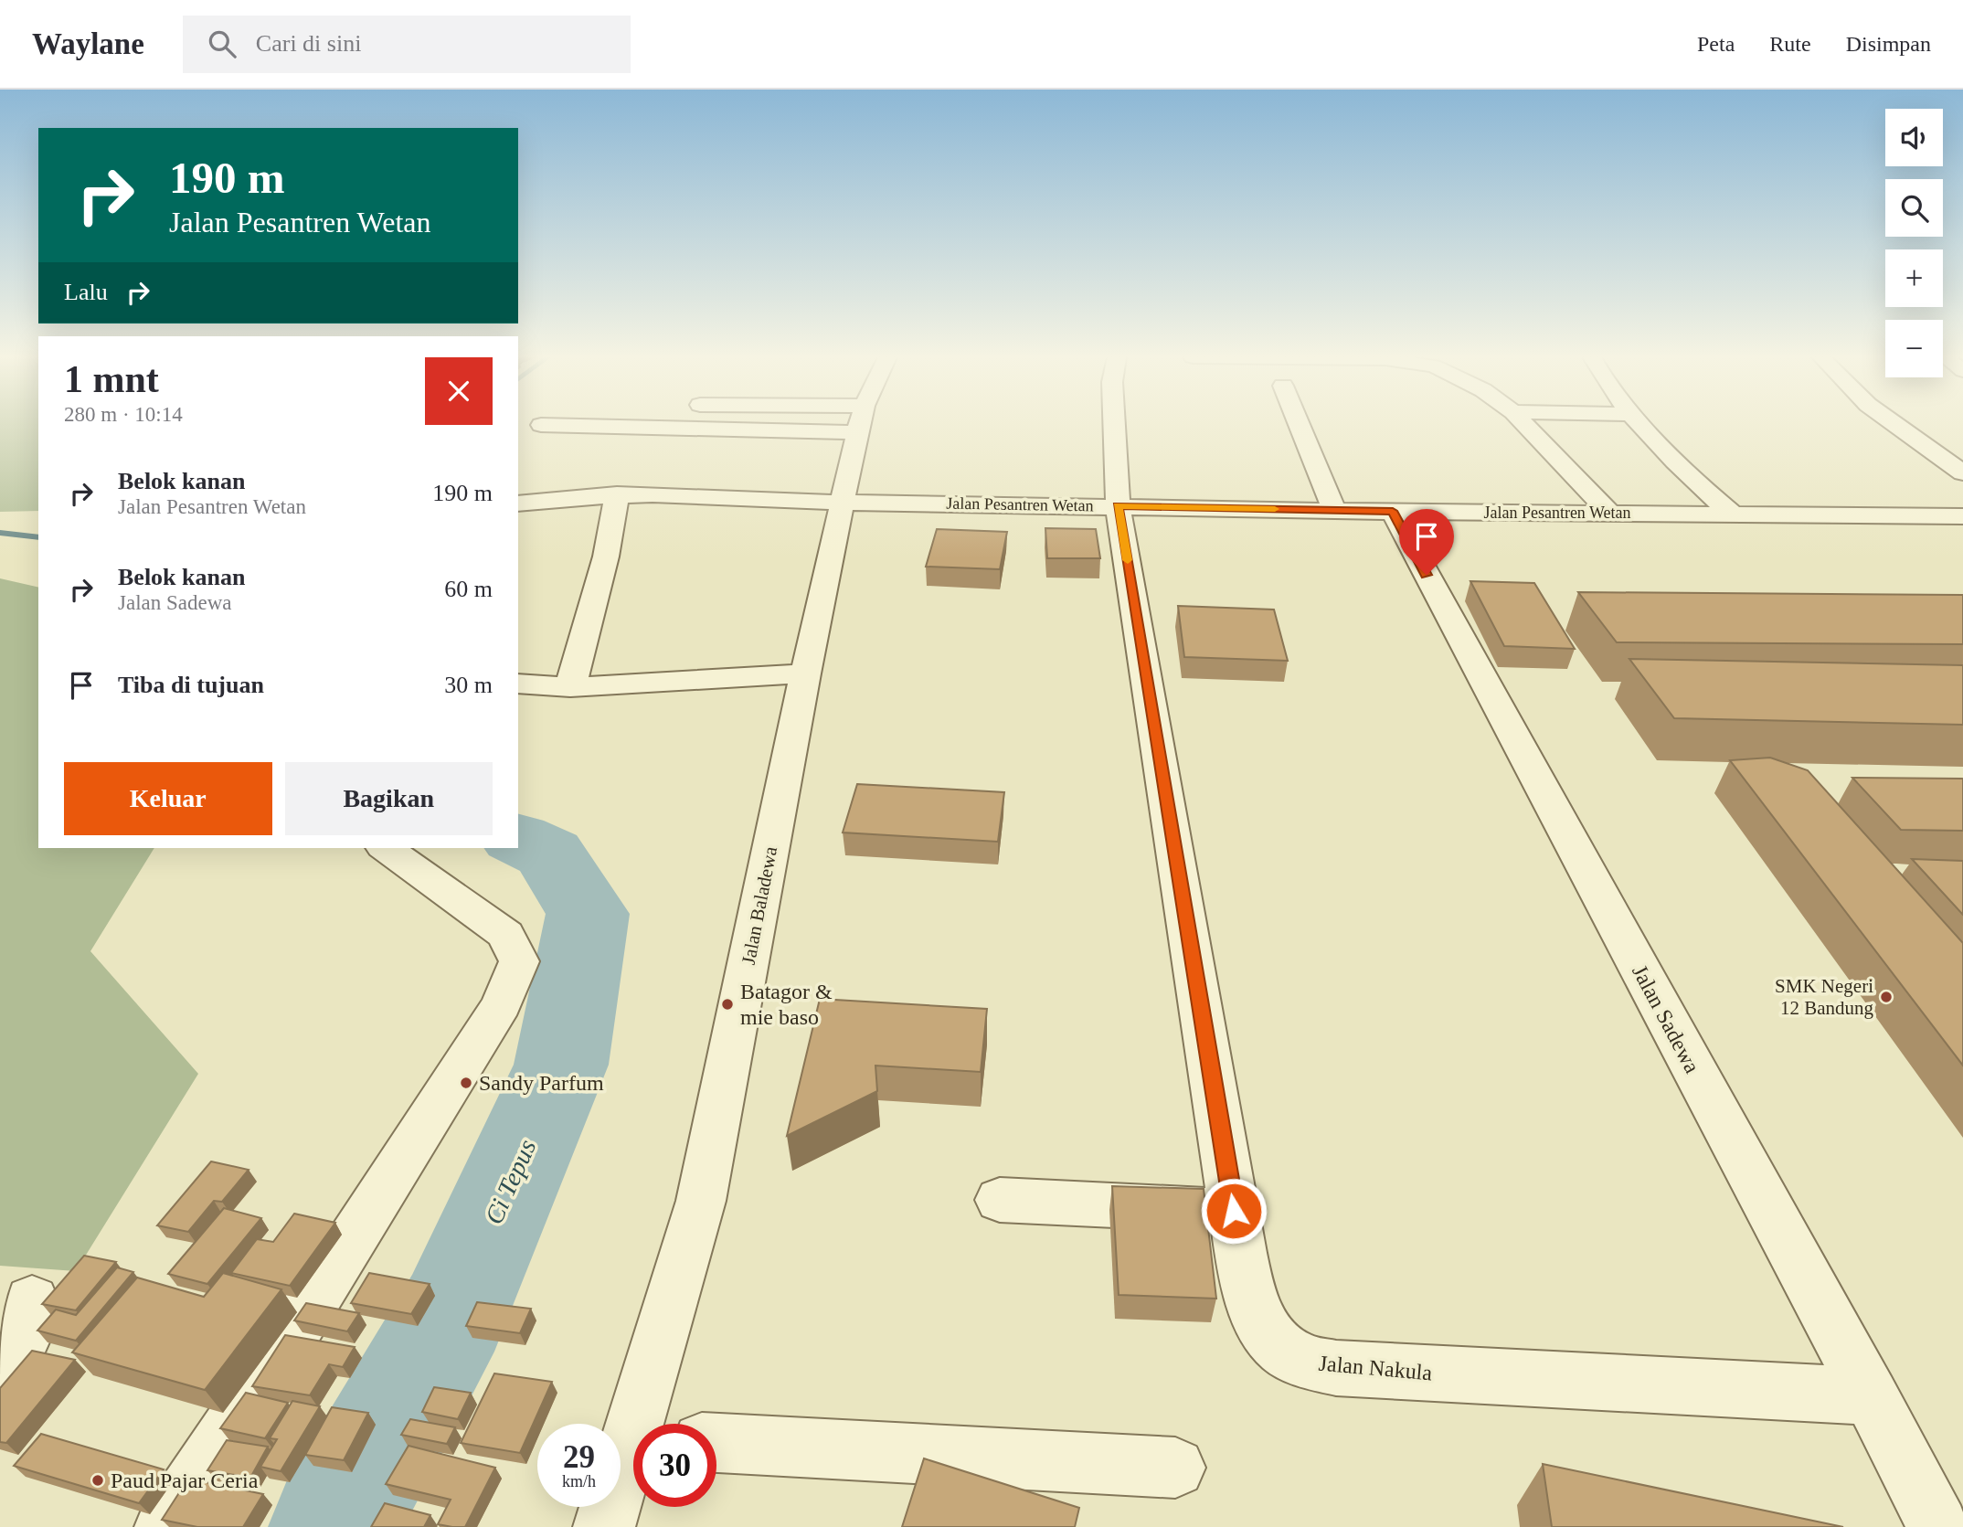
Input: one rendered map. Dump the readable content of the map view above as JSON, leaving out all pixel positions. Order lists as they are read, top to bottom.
{
  "streets": {
    "street": [
      "Jalan Pesantren Wetan",
      "Jalan Baladewa",
      "Jalan Sadewa",
      "Jalan Nakula"
    ]
  },
  "crossings": [
    ["Jalan Pesantren Wetan", "Jalan Baladewa"],
    ["Jalan Pesantren Wetan", "Jalan Sadewa"],
    ["Jalan Pesantren Wetan", "Jalan Nakula"],
    ["Jalan Sadewa", "Jalan Nakula"]
  ],
  "water": ["Ci Tepus"],
  "places": [
    "SMK Negeri 12 Bandung",
    "Batagor & mie baso",
    "Sandy Parfum",
    "Paud Pajar Ceria"
  ],
  "page": {
    "header": "Waylane",
    "search": "Cari di sini",
    "nav": ["Peta", "Rute", "Disimpan"],
    "map_buttons": ["+", "−"],
    "turn": ["190 m", "Jalan Pesantren Wetan"],
    "then": "Lalu",
    "heading": ["1 mnt", "280 m · 10:14"],
    "list": [
      {
        "name": "Belok kanan",
        "note": "Jalan Pesantren Wetan",
        "value": "190 m"
      },
      {
        "name": "Belok kanan",
        "note": "Jalan Sadewa",
        "value": "60 m"
      },
      {
        "name": "Tiba di tujuan",
        "value": "30 m"
      }
    ],
    "buttons": ["Keluar", "Bagikan"],
    "speed": "29 km/h",
    "limit": "30"
  }
}
